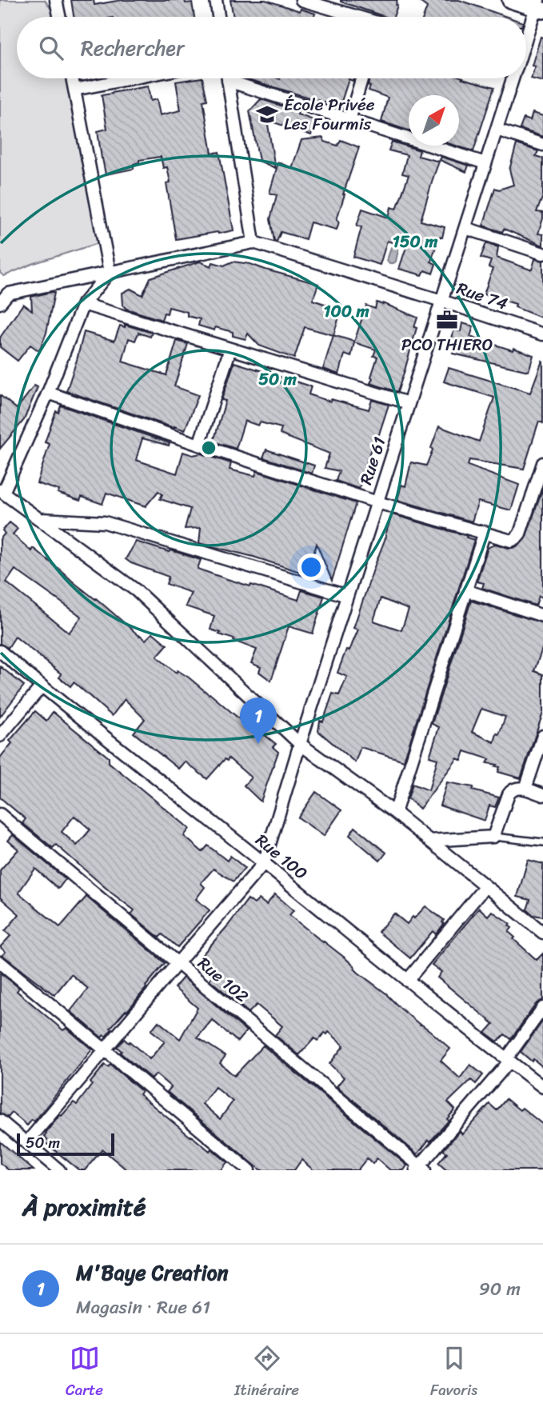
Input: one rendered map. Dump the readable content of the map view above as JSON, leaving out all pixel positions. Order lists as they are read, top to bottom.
{
  "streets": {
    "street": [
      "Rue 74",
      "Rue 61",
      "Rue 100",
      "Rue 102"
    ]
  },
  "crossings": [
    ["Rue 74", "Rue 61"],
    ["Rue 61", "Rue 100"]
  ],
  "places": {
    "school or university": ["École Privée Les Fourmis"],
    "office": ["PCO THIERO"]
  },
  "scale_bar": "50 m",
  "north": "top right",
  "page": {
    "search": "Rechercher",
    "pins": "1",
    "scale": "50 m",
    "heading": "À proximité",
    "list": [
      {
        "mark": "1",
        "name": "M'Baye Creation",
        "note": "Magasin · Rue 61",
        "value": "90 m"
      }
    ],
    "nav": ["Carte", "Itinéraire", "Favoris"]
  },
  "rings": ["150 m", "100 m", "50 m"]
}
